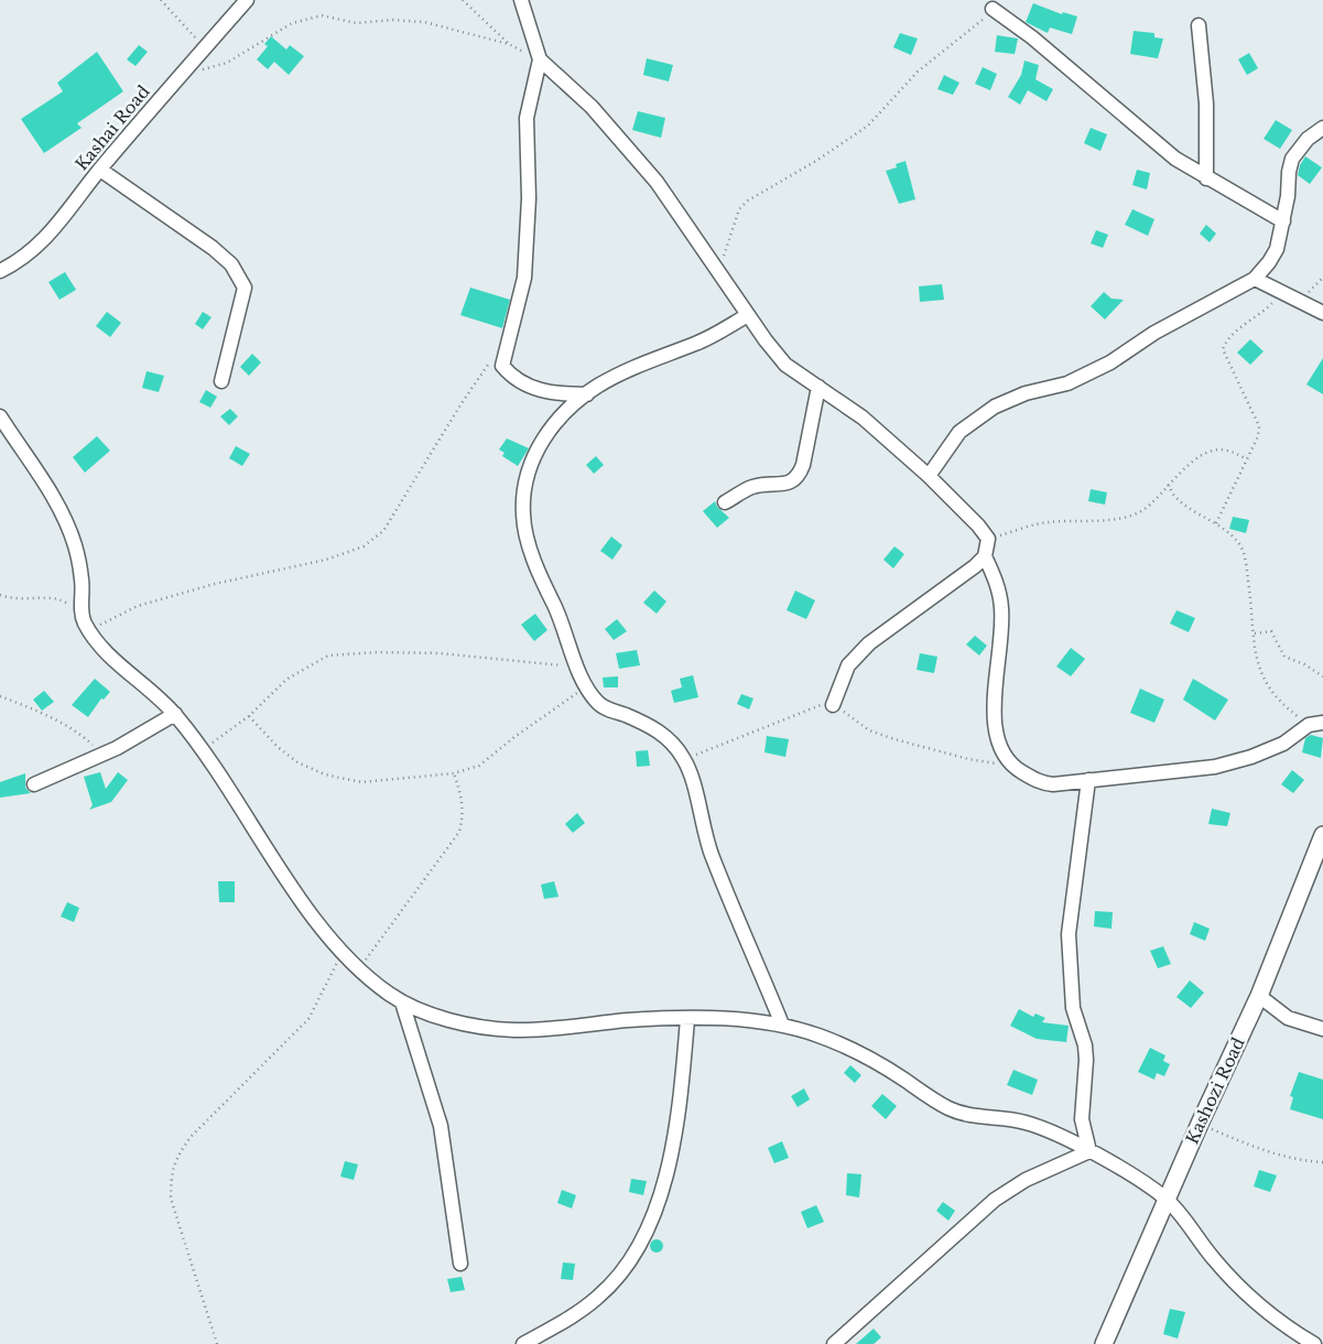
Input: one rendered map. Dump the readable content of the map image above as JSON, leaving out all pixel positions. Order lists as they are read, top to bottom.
{
  "streets": {
    "main road": ["Kashozi Road"],
    "street": ["Kashai Road"]
  }
}
